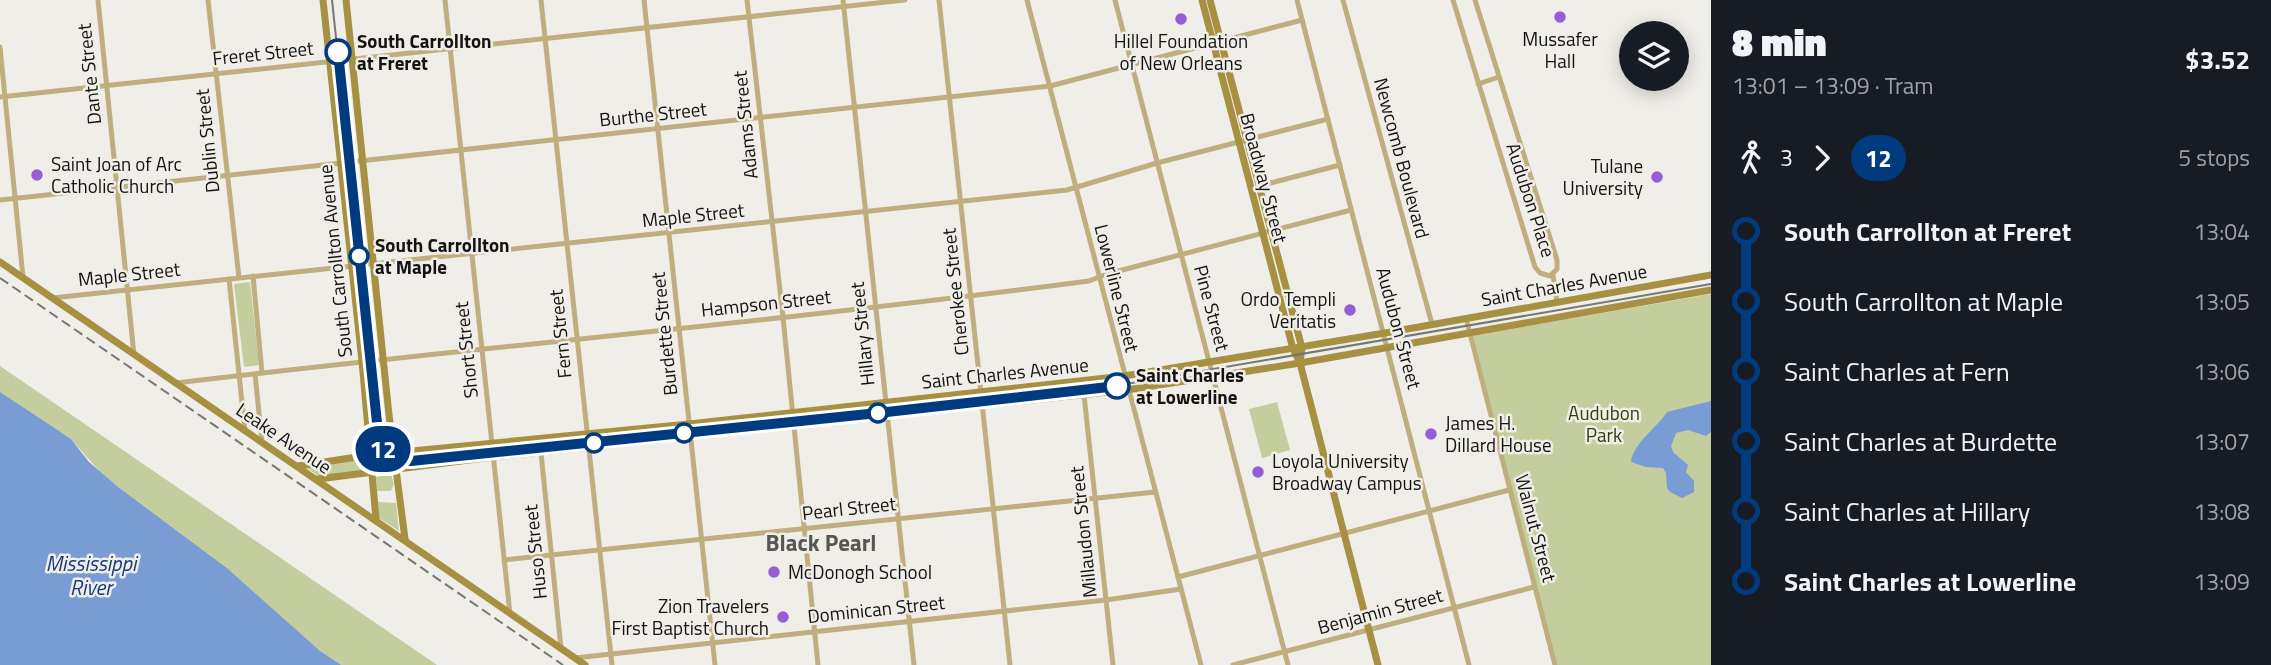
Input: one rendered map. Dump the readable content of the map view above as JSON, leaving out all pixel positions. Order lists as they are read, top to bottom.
{
  "streets": {
    "main road": [
      "Broadway Street",
      "South Carrollton Avenue",
      "Saint Charles Avenue",
      "Leake Avenue"
    ],
    "street": [
      "Freret Street",
      "Dante Street",
      "Burthe Street",
      "Adams Street",
      "Dublin Street",
      "Newcomb Boulevard",
      "Audubon Place",
      "Maple Street",
      "Lowerline Street",
      "Cherokee Street",
      "Hampson Street",
      "Pine Street",
      "Audubon Street",
      "Fern Street",
      "Burdette Street",
      "Hillary Street",
      "Short Street",
      "Pearl Street",
      "Walnut Street",
      "Millaudon Street",
      "Huso Street",
      "Dominican Street",
      "Benjamin Street"
    ]
  },
  "crossings": [
    ["Freret Street", "Dante Street"],
    ["Freret Street", "Adams Street"],
    ["Freret Street", "Dublin Street"],
    ["Freret Street", "South Carrollton Avenue"],
    ["Freret Street", "Fern Street"],
    ["Freret Street", "Burdette Street"],
    ["Freret Street", "Hillary Street"],
    ["Freret Street", "Short Street"],
    ["Dante Street", "Burthe Street"],
    ["Dante Street", "Maple Street"],
    ["Dante Street", "Leake Avenue"],
    ["Burthe Street", "Adams Street"],
    ["Burthe Street", "Dublin Street"],
    ["Burthe Street", "Broadway Street"],
    ["Burthe Street", "South Carrollton Avenue"],
    ["Burthe Street", "Lowerline Street"],
    ["Burthe Street", "Cherokee Street"],
    ["Burthe Street", "Pine Street"],
    ["Burthe Street", "Audubon Street"],
    ["Burthe Street", "Fern Street"],
    ["Burthe Street", "Burdette Street"],
    ["Burthe Street", "Hillary Street"],
    ["Burthe Street", "Short Street"],
    ["Adams Street", "Maple Street"],
    ["Adams Street", "Saint Charles Avenue"],
    ["Adams Street", "Hampson Street"],
    ["Adams Street", "Pearl Street"],
    ["Adams Street", "Dominican Street"],
    ["Dublin Street", "Maple Street"],
    ["Dublin Street", "Hampson Street"],
    ["Dublin Street", "Leake Avenue"],
    ["Newcomb Boulevard", "Saint Charles Avenue"],
    ["Broadway Street", "Maple Street"],
    ["Broadway Street", "Saint Charles Avenue"],
    ["Broadway Street", "Hampson Street"],
    ["Broadway Street", "Benjamin Street"],
    ["Maple Street", "South Carrollton Avenue"],
    ["Maple Street", "Lowerline Street"],
    ["Maple Street", "Cherokee Street"],
    ["Maple Street", "Pine Street"],
    ["Maple Street", "Audubon Street"],
    ["Maple Street", "Fern Street"],
    ["Maple Street", "Burdette Street"],
    ["Maple Street", "Hillary Street"],
    ["Maple Street", "Short Street"],
    ["Maple Street", "Leake Avenue"],
    ["South Carrollton Avenue", "Saint Charles Avenue"],
    ["South Carrollton Avenue", "Hampson Street"],
    ["South Carrollton Avenue", "Leake Avenue"],
    ["Saint Charles Avenue", "Lowerline Street"],
    ["Saint Charles Avenue", "Cherokee Street"],
    ["Saint Charles Avenue", "Pine Street"],
    ["Saint Charles Avenue", "Audubon Street"],
    ["Saint Charles Avenue", "Fern Street"],
    ["Saint Charles Avenue", "Burdette Street"],
    ["Saint Charles Avenue", "Hillary Street"],
    ["Saint Charles Avenue", "Short Street"],
    ["Saint Charles Avenue", "Leake Avenue"],
    ["Saint Charles Avenue", "Walnut Street"],
    ["Saint Charles Avenue", "Millaudon Street"],
    ["Saint Charles Avenue", "Huso Street"],
    ["Lowerline Street", "Hampson Street"],
    ["Lowerline Street", "Pearl Street"],
    ["Lowerline Street", "Dominican Street"],
    ["Cherokee Street", "Hampson Street"],
    ["Cherokee Street", "Pearl Street"],
    ["Cherokee Street", "Dominican Street"],
    ["Hampson Street", "Pine Street"],
    ["Hampson Street", "Audubon Street"],
    ["Hampson Street", "Fern Street"],
    ["Hampson Street", "Burdette Street"],
    ["Hampson Street", "Hillary Street"],
    ["Hampson Street", "Short Street"],
    ["Hampson Street", "Leake Avenue"],
    ["Pine Street", "Benjamin Street"],
    ["Audubon Street", "Benjamin Street"],
    ["Fern Street", "Pearl Street"],
    ["Fern Street", "Dominican Street"],
    ["Burdette Street", "Pearl Street"],
    ["Burdette Street", "Dominican Street"],
    ["Hillary Street", "Pearl Street"],
    ["Hillary Street", "Dominican Street"],
    ["Short Street", "Leake Avenue"],
    ["Short Street", "Pearl Street"],
    ["Leake Avenue", "Huso Street"],
    ["Leake Avenue", "Dominican Street"],
    ["Pearl Street", "Millaudon Street"],
    ["Pearl Street", "Huso Street"],
    ["Walnut Street", "Benjamin Street"],
    ["Millaudon Street", "Dominican Street"]
  ],
  "districts": ["Black Pearl"],
  "water": ["Mississippi River"],
  "parks": ["Audubon Park"],
  "places": [
    "Mussafer Hall",
    "Hillel Foundation of New Orleans",
    "South Carrollton at Freret",
    "Saint Joan of Arc Catholic Church",
    "Tulane University",
    "South Carrollton at Maple",
    "Ordo Templi Veritatis",
    "Saint Charles at Lowerline",
    "James H. Dillard House",
    "Loyola University Broadway Campus",
    "McDonogh School",
    "Zion Travelers First Baptist Church"
  ],
  "lines": ["tram line 12"],
  "page": {
    "on_map": "12",
    "heading": ["8 min", "13:01 – 13:09 · Tram", "$3.52"],
    "legs": ["3", "12", "5 stops"],
    "list": [
      {
        "name": "South Carrollton at Freret",
        "value": "13:04"
      },
      {
        "name": "South Carrollton at Maple",
        "value": "13:05"
      },
      {
        "name": "Saint Charles at Fern",
        "value": "13:06"
      },
      {
        "name": "Saint Charles at Burdette",
        "value": "13:07"
      },
      {
        "name": "Saint Charles at Hillary",
        "value": "13:08"
      },
      {
        "name": "Saint Charles at Lowerline",
        "value": "13:09"
      }
    ]
  }
}
